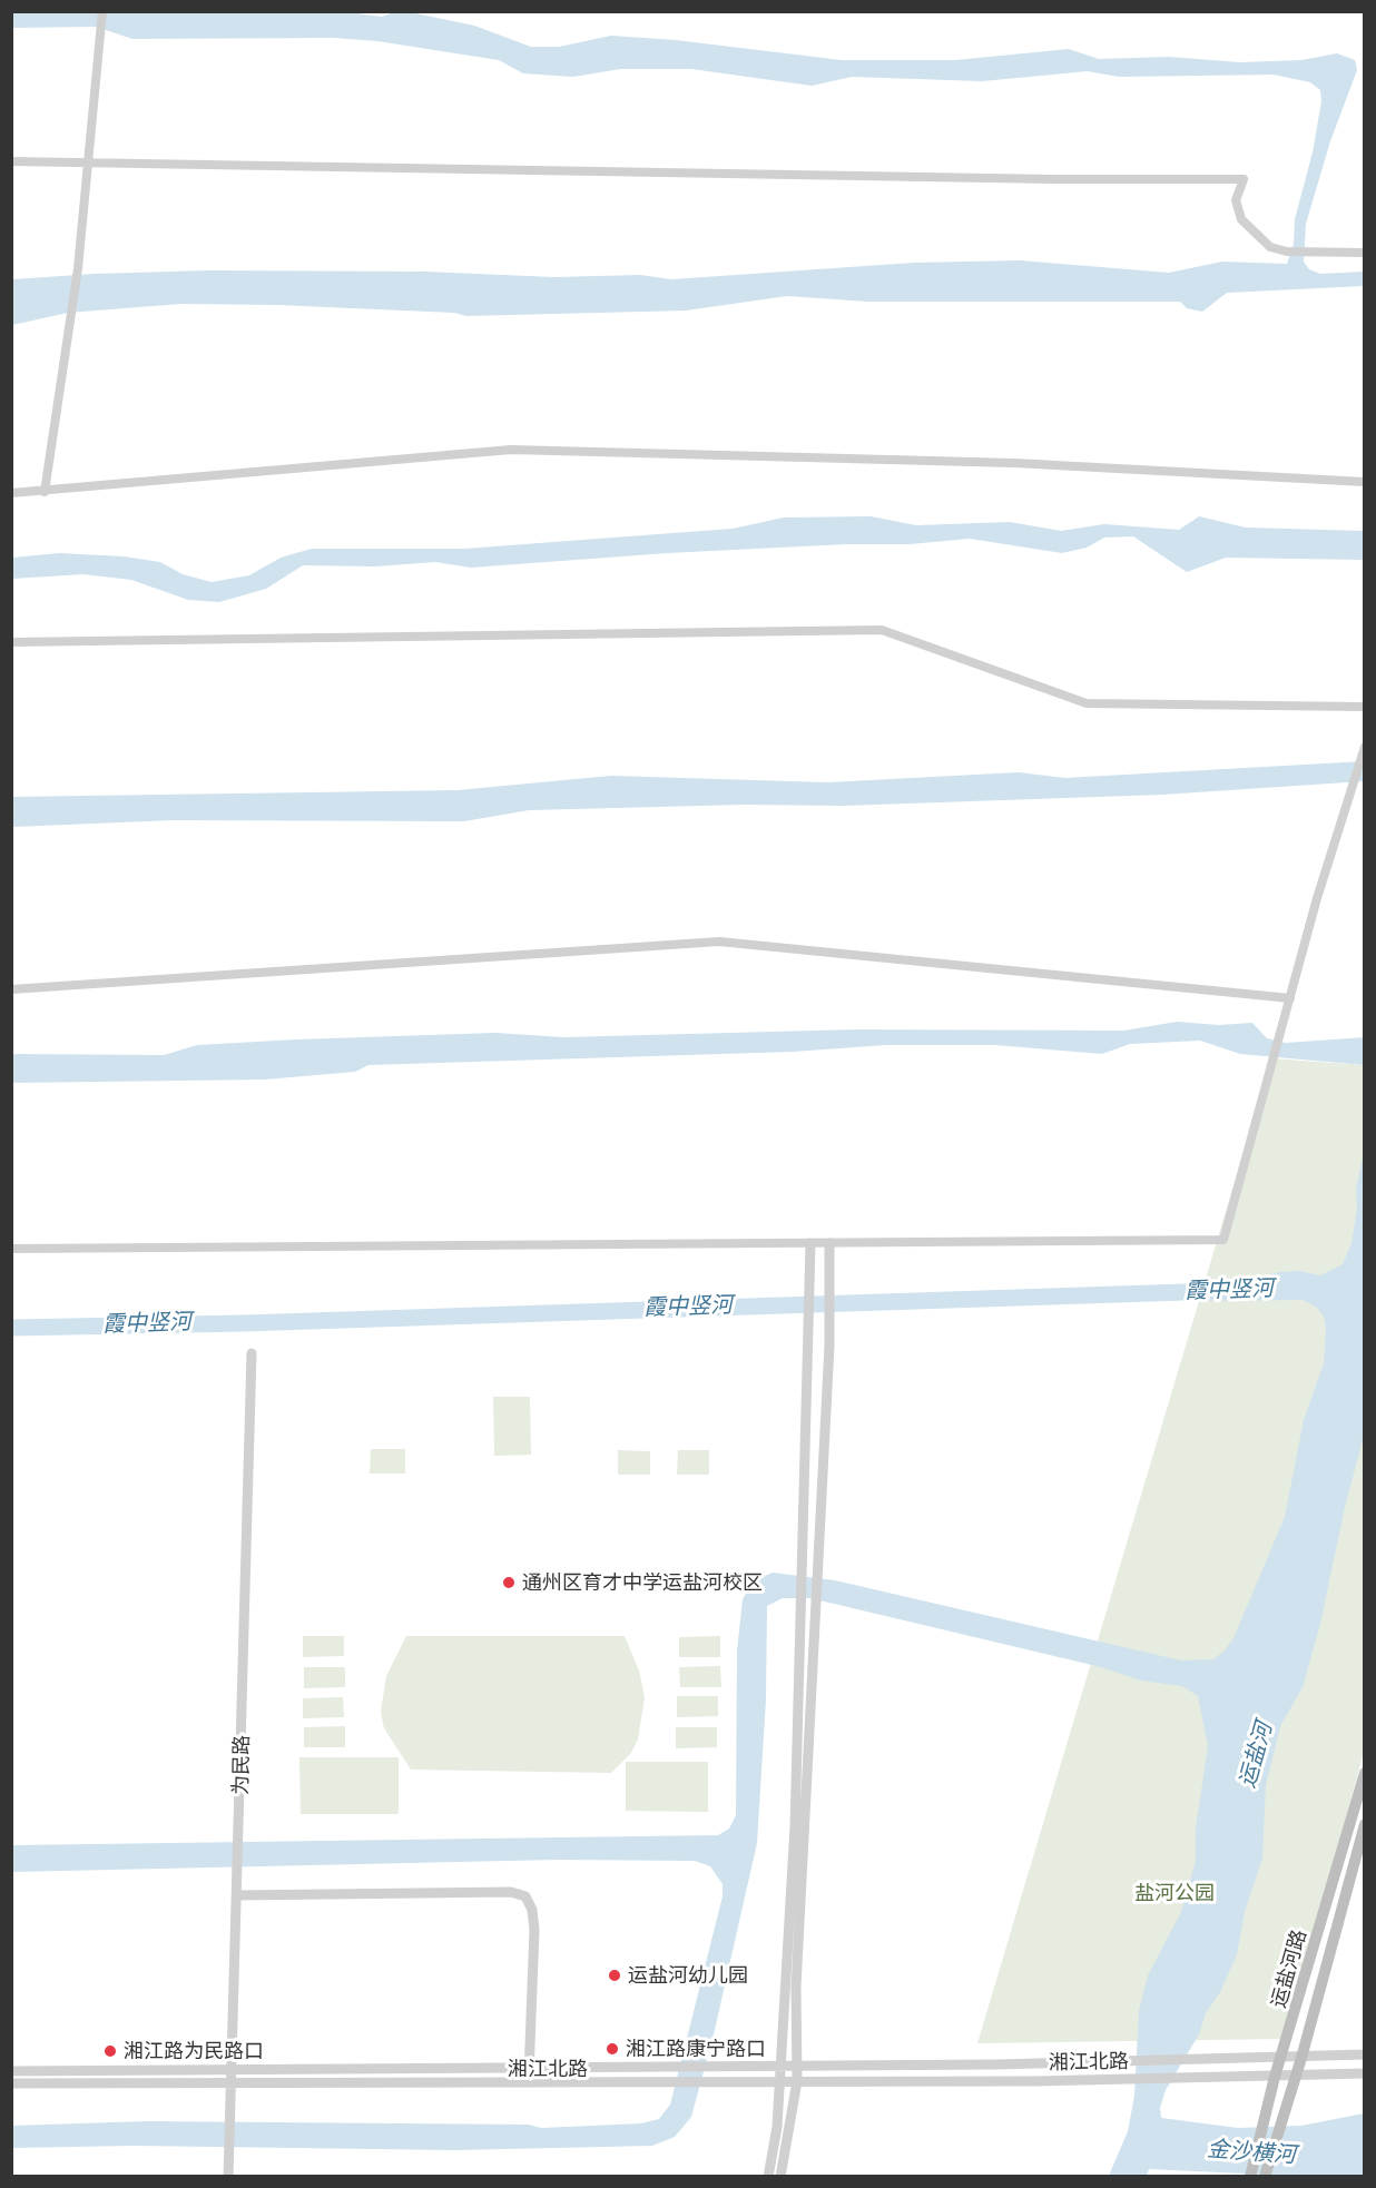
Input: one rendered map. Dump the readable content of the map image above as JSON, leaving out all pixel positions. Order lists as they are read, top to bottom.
{
  "streets": {
    "main road": ["运盐河路"],
    "street": ["为民路", "湘江北路"]
  },
  "crossings": [
    ["为民路", "湘江北路"],
    ["运盐河路", "湘江北路"]
  ],
  "water": ["霞中竖河", "运盐河", "金沙横河"],
  "parks": ["盐河公园"],
  "places": [
    "通州区育才中学运盐河校区",
    "运盐河幼儿园",
    "湘江路康宁路口",
    "湘江路为民路口"
  ]
}
